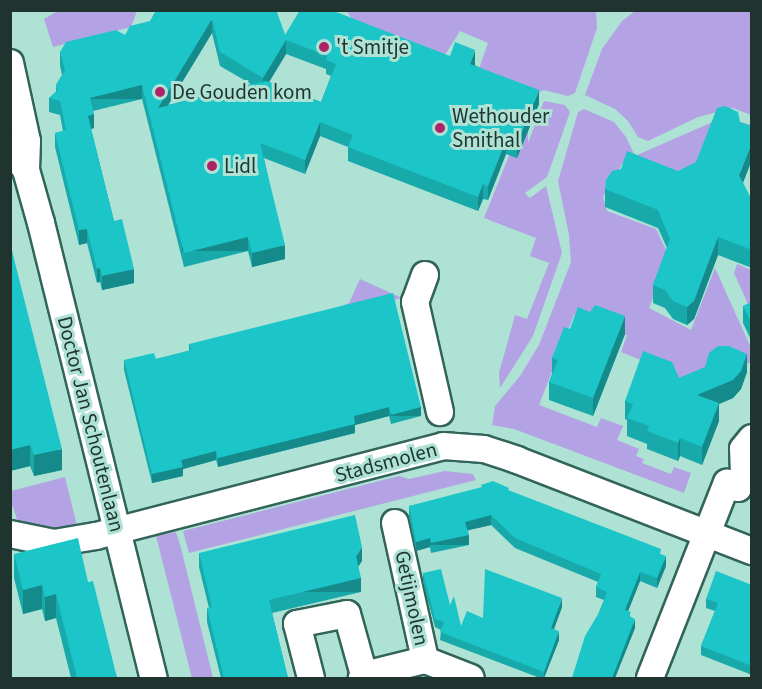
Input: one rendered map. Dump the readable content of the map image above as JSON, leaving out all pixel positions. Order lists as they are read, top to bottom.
{
  "streets": {
    "street": ["Doctor Jan Schoutenlaan", "Stadsmolen", "Getijmolen"]
  },
  "crossings": [
    ["Doctor Jan Schoutenlaan", "Stadsmolen"]
  ],
  "places": [
    "'t Smitje",
    "De Gouden kom",
    "Wethouder Smithal",
    "Lidl"
  ]
}
